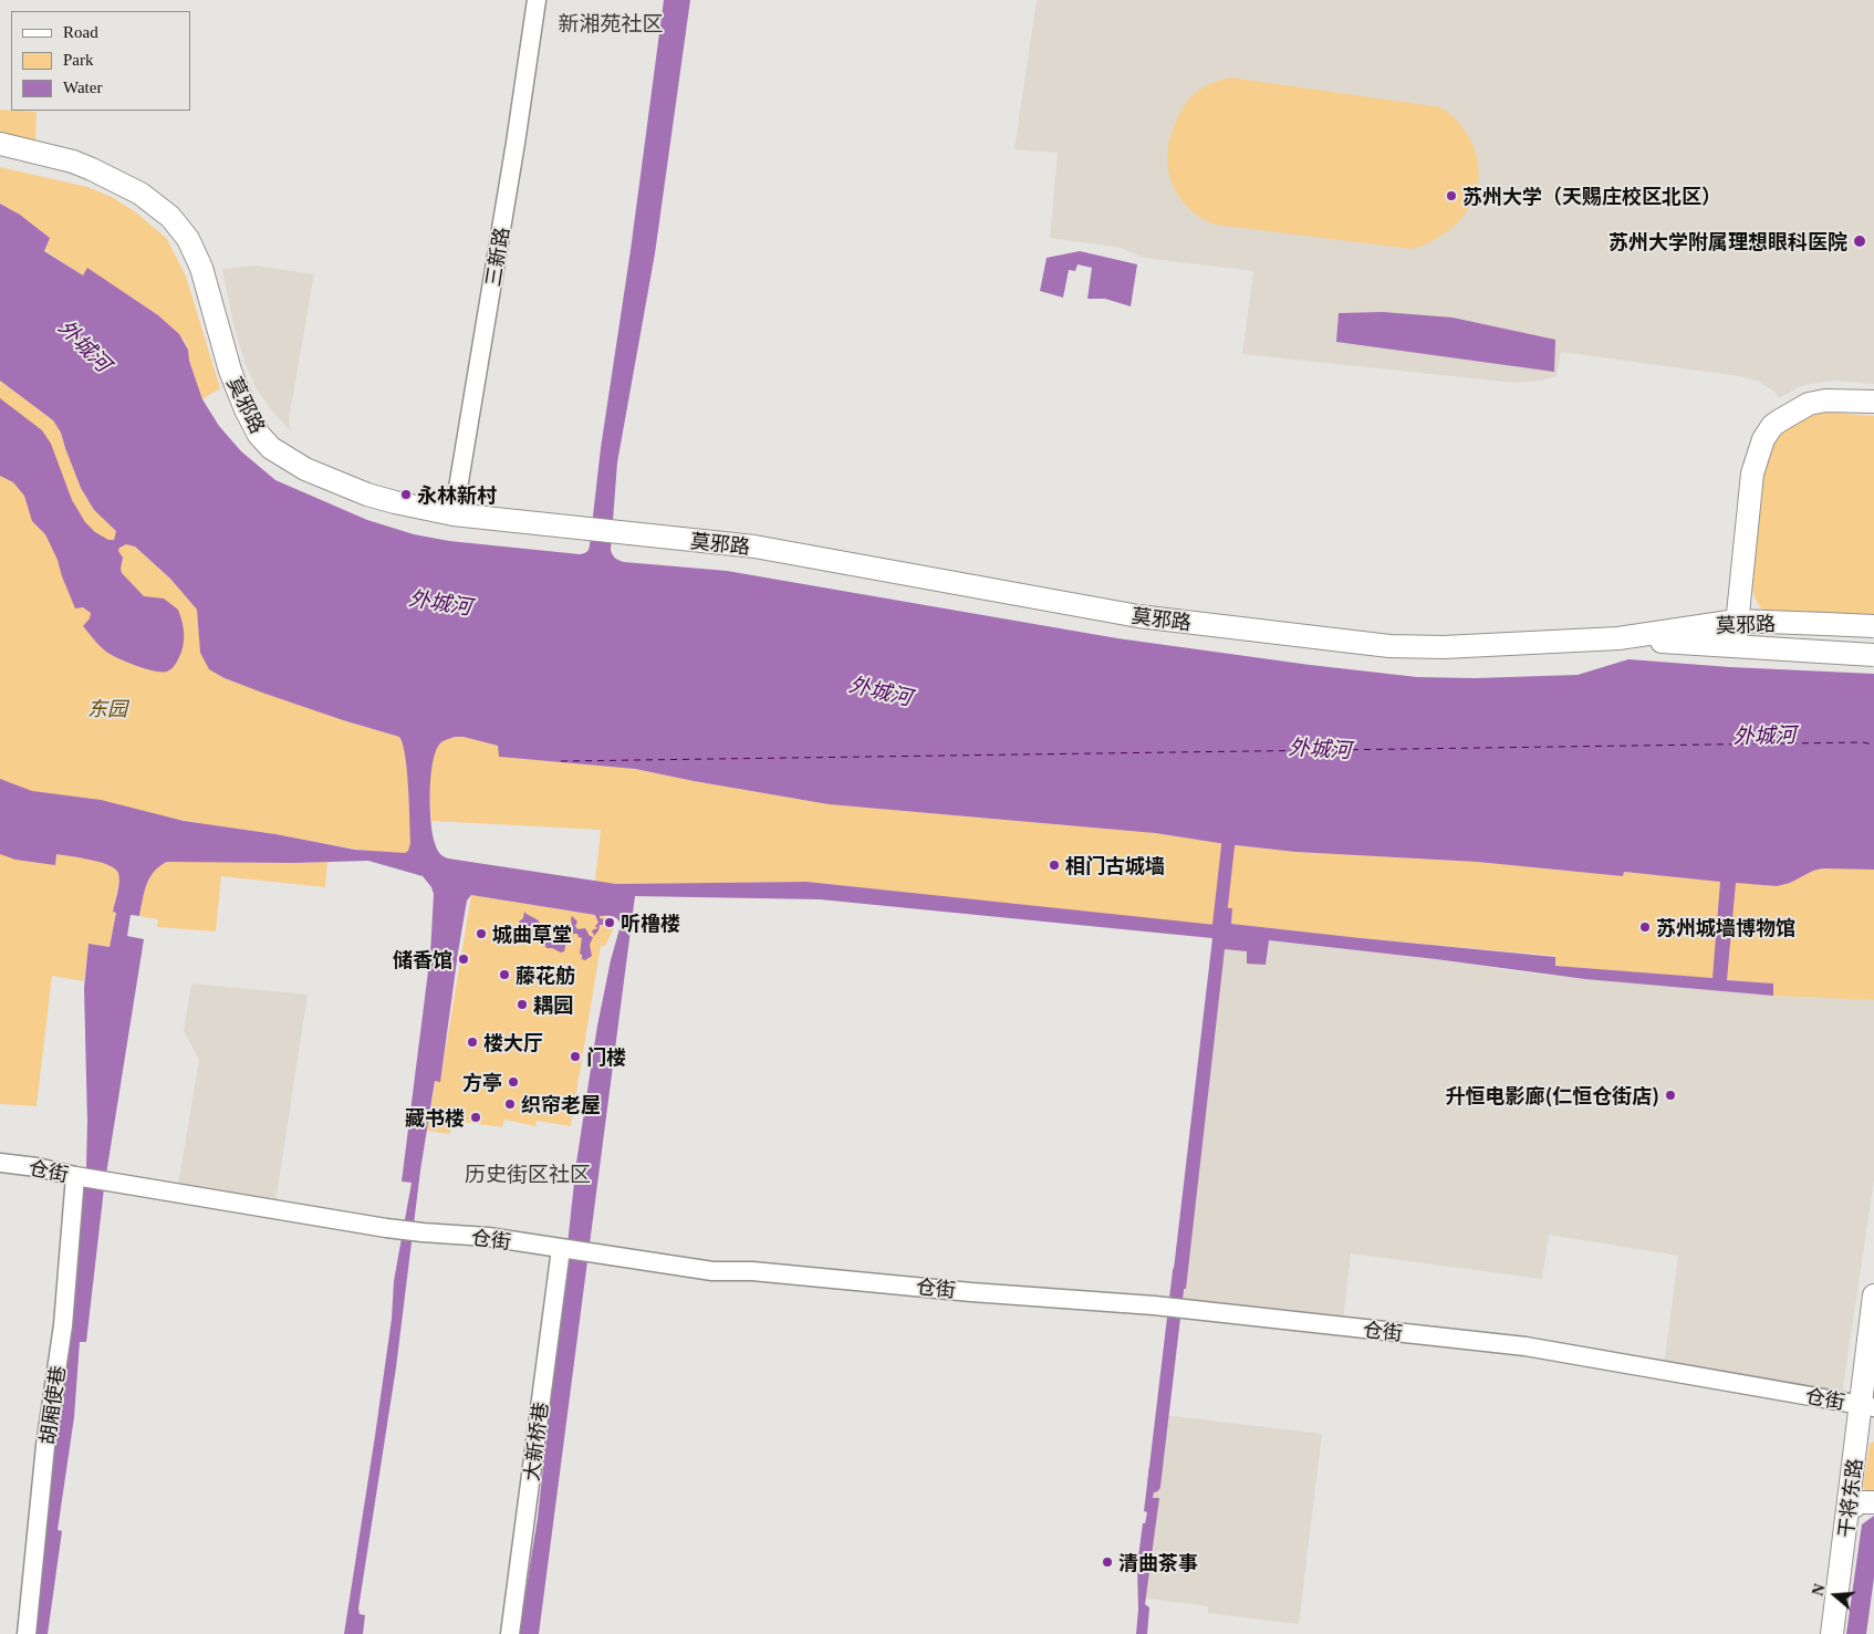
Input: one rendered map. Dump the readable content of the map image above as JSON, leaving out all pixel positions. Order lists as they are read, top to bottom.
{
  "streets": {
    "main road": ["莫邪路", "干将东路"],
    "street": [
      "三新路",
      "仓街",
      "胡厢使巷",
      "大新桥巷"
    ]
  },
  "crossings": [
    ["三新路", "莫邪路"],
    ["仓街", "胡厢使巷"],
    ["仓街", "大新桥巷"],
    ["仓街", "干将东路"]
  ],
  "districts": ["新湘苑社区", "历史街区社区"],
  "water": ["外城河"],
  "parks": ["东园"],
  "places": [
    "苏州大学（天赐庄校区北区）",
    "苏州大学附属理想眼科医院",
    "永林新村",
    "相门古城墙",
    "听橹楼",
    "苏州城墙博物馆",
    "城曲草堂",
    "储香馆",
    "藤花舫",
    "耦园",
    "楼大厅",
    "门楼",
    "方亭",
    "升恒电影廊(仁恒仓街店)",
    "织帘老屋",
    "藏书楼",
    "清曲茶事"
  ],
  "legend": ["Road", "Park", "Water"],
  "north": "left"
}
